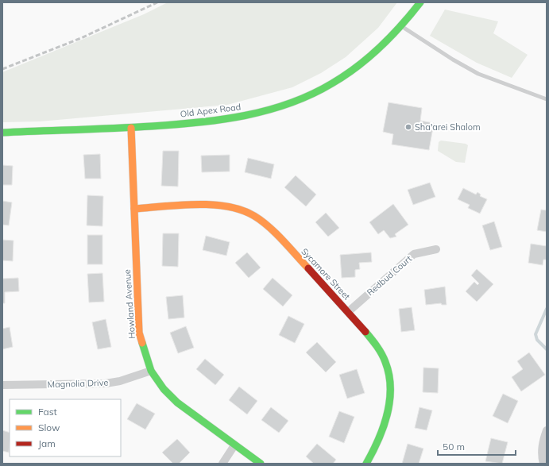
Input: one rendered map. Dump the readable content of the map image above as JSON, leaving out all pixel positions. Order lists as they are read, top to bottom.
{
  "streets": {
    "street": [
      "Old Apex Road",
      "Sycamore Street",
      "Redbud Court",
      "Howland Avenue",
      "Magnolia Drive"
    ]
  },
  "crossings": [
    ["Old Apex Road", "Howland Avenue"],
    ["Sycamore Street", "Redbud Court"],
    ["Sycamore Street", "Howland Avenue"],
    ["Howland Avenue", "Magnolia Drive"]
  ],
  "places": ["Sha'arei Shalom"],
  "legend": ["Fast", "Slow", "Jam"],
  "scale_bar": "50 m"
}
